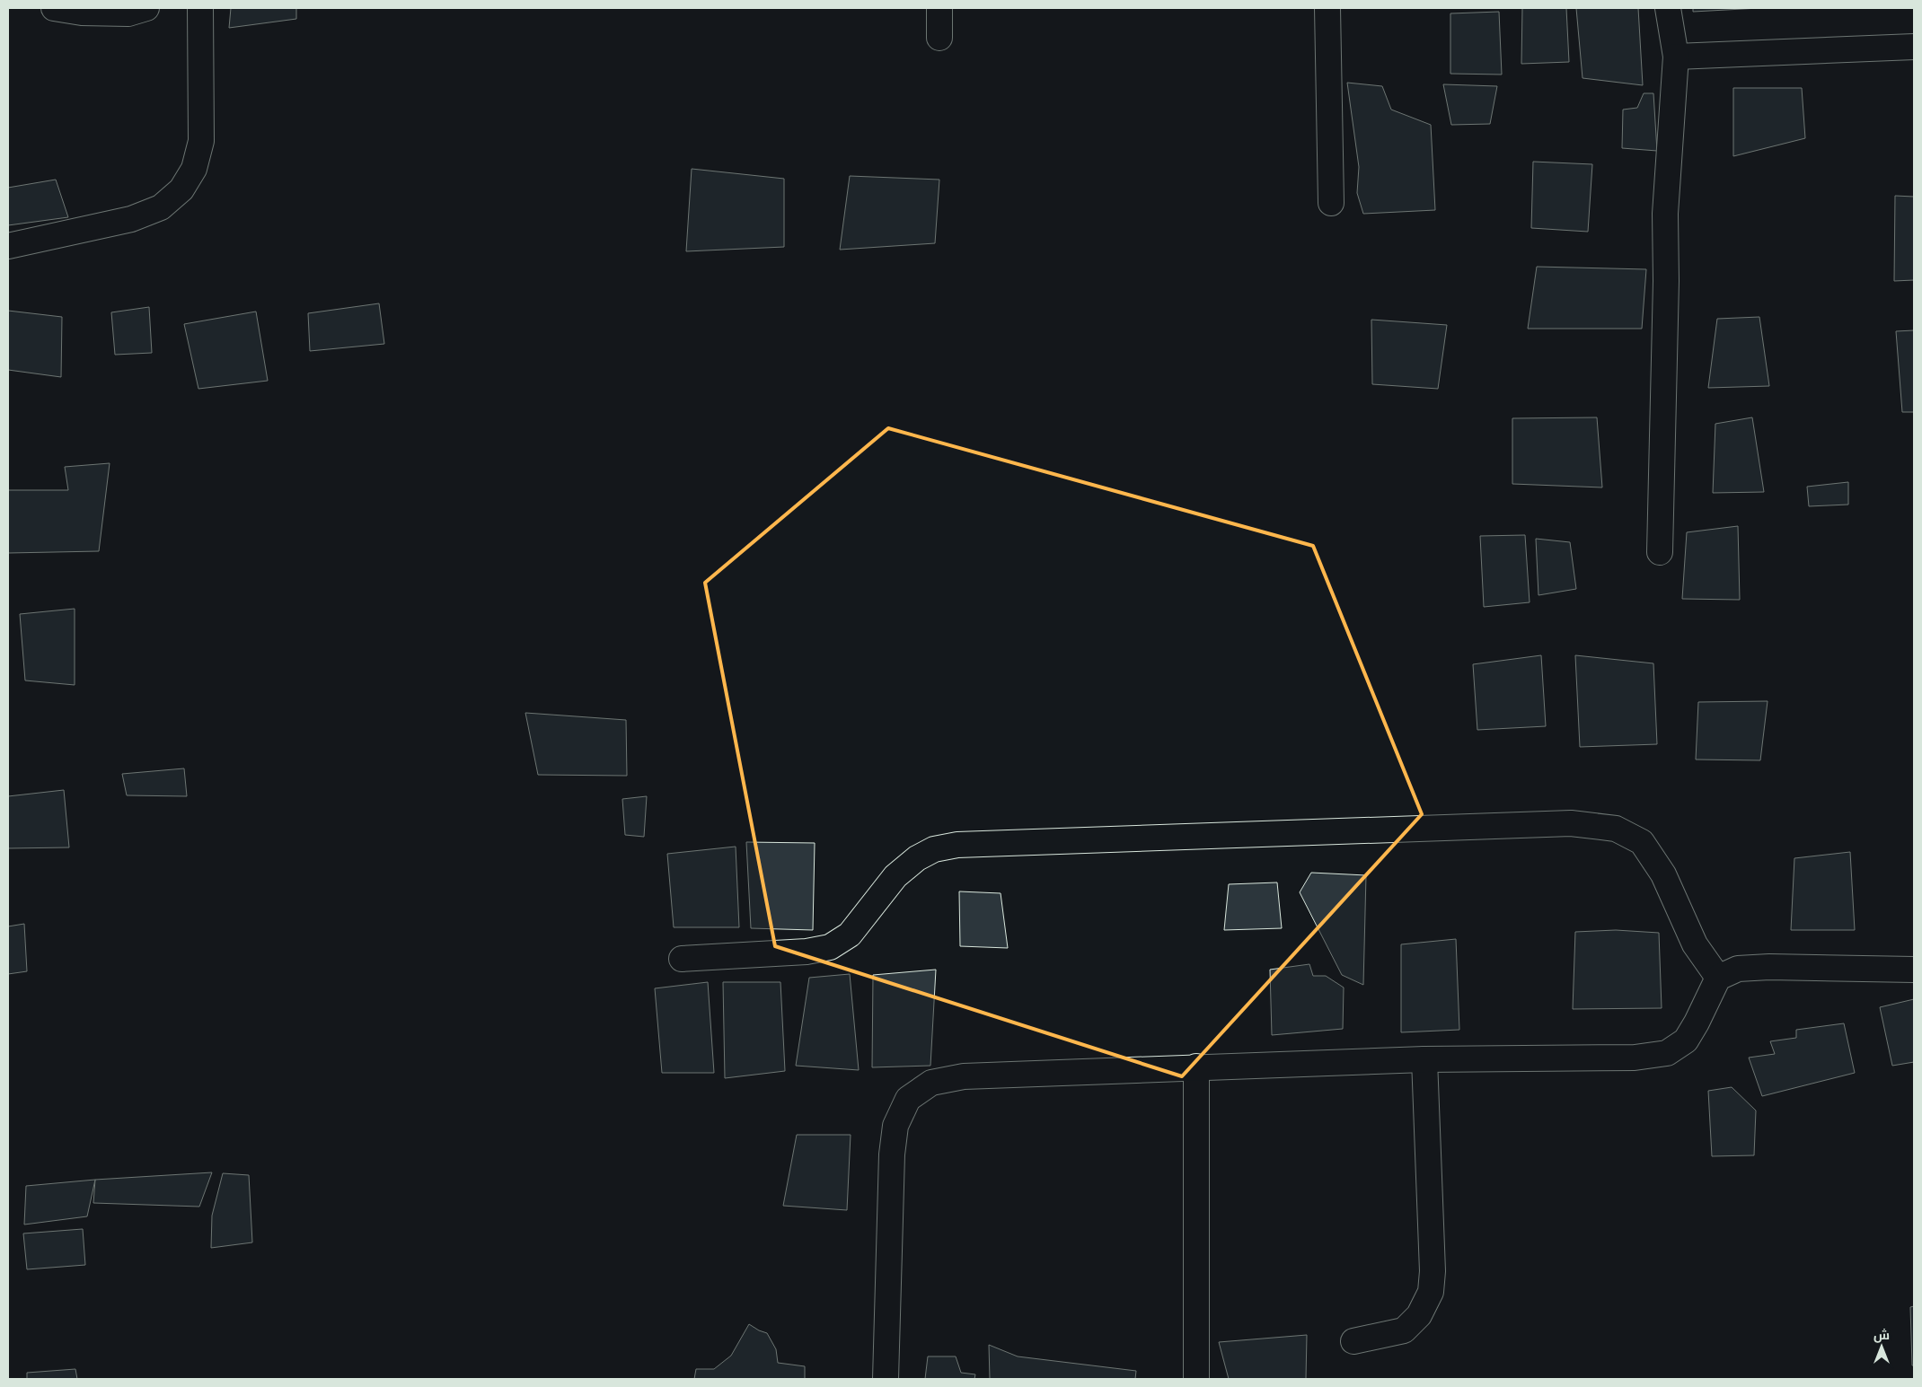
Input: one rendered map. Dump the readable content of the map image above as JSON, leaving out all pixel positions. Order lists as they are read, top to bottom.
{
  "north": "top"
}
